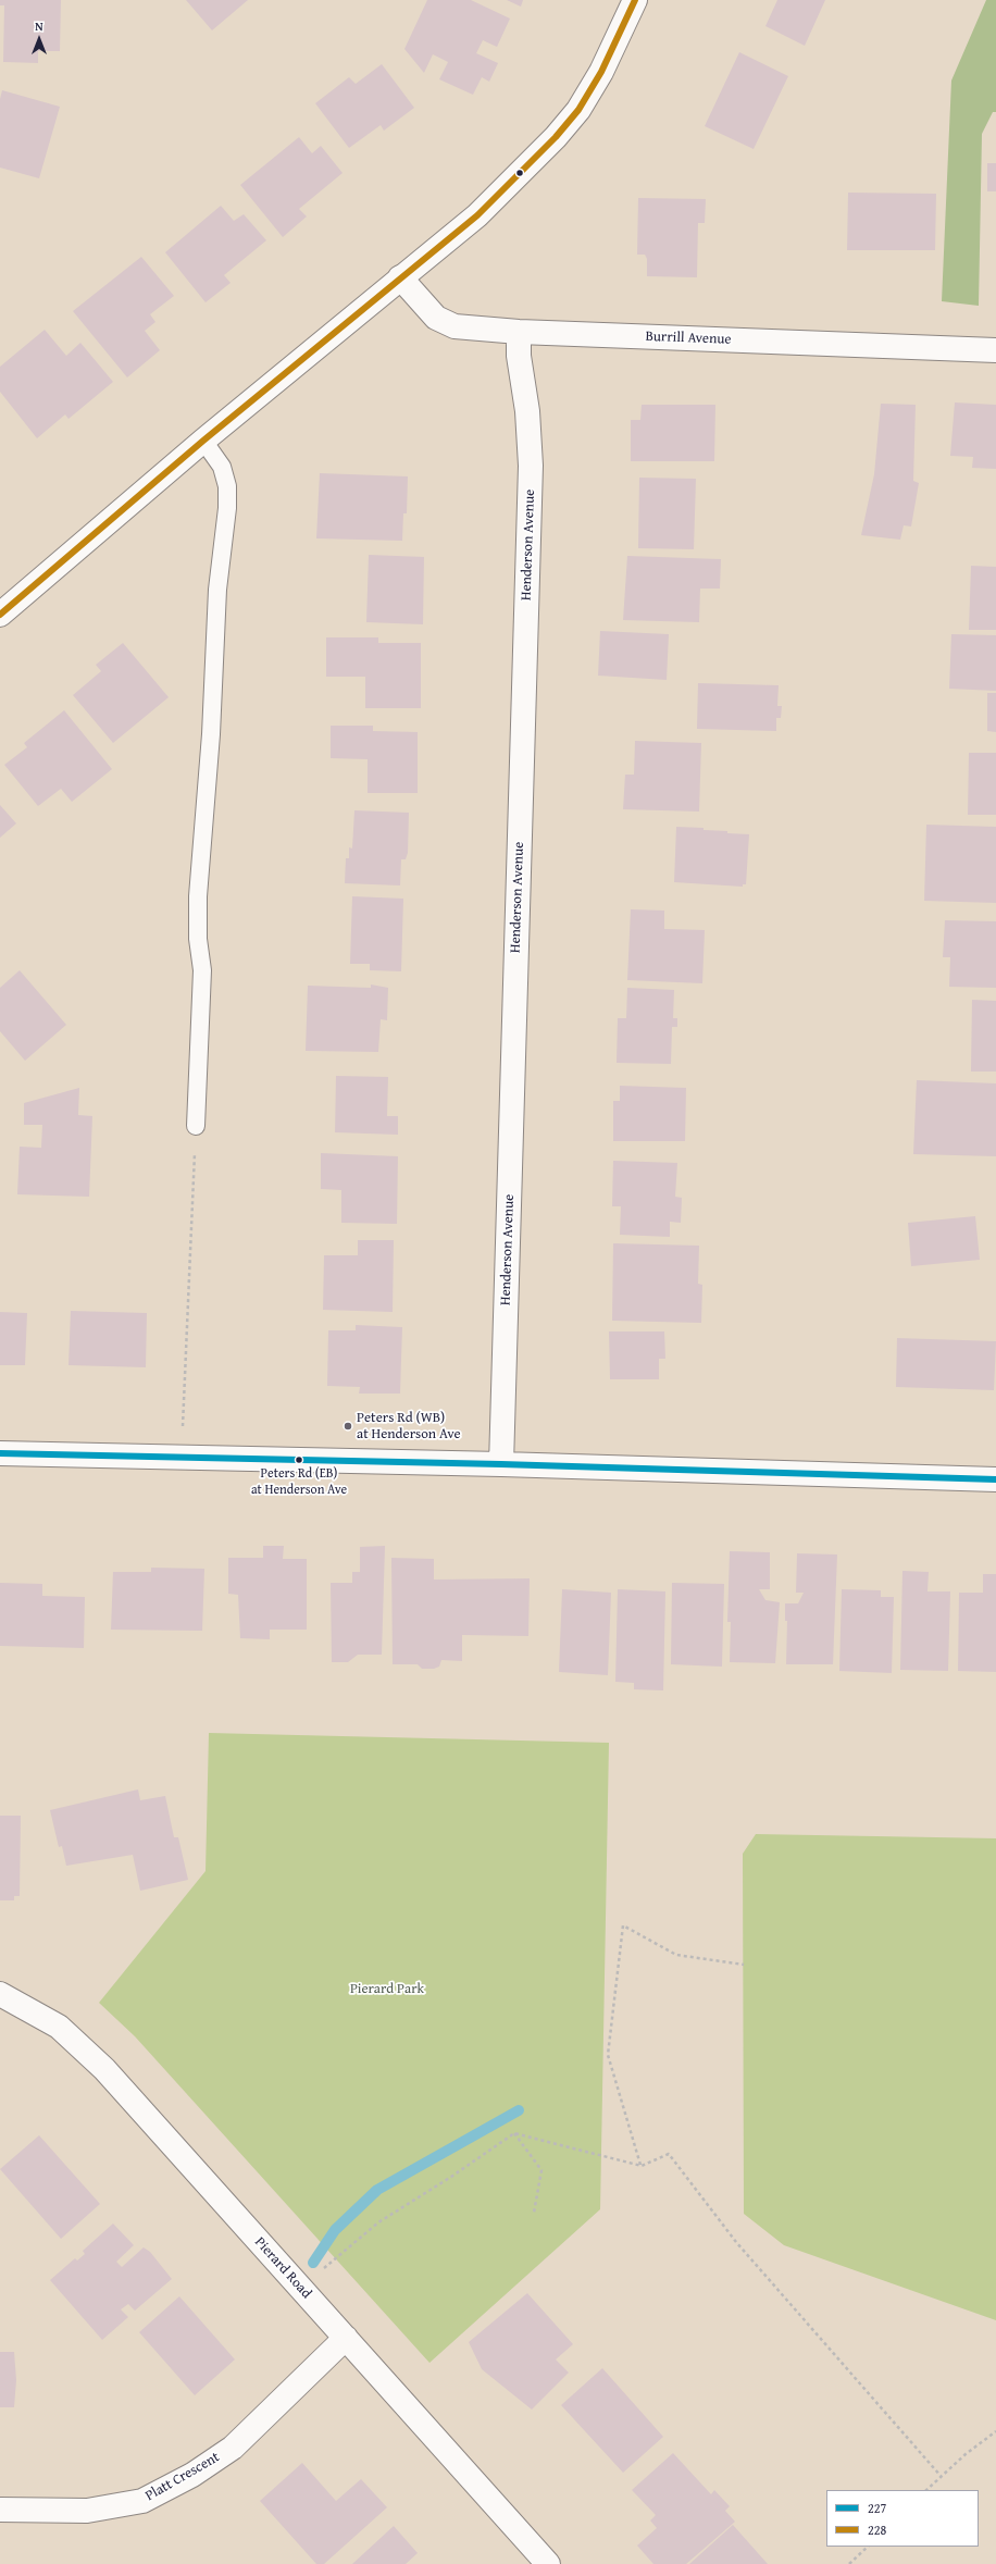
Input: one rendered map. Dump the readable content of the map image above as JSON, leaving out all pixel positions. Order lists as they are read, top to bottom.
{
  "streets": {
    "street": [
      "Burrill Avenue",
      "Henderson Avenue",
      "Pierard Road",
      "Platt Crescent"
    ]
  },
  "crossings": [
    ["Burrill Avenue", "Henderson Avenue"],
    ["Pierard Road", "Platt Crescent"]
  ],
  "parks": ["Pierard Park"],
  "places": ["Peters Rd (WB) at Henderson Ave", "Peters Rd (EB) at Henderson Ave"],
  "lines": ["transit line 228", "transit line 227"],
  "legend": ["227", "228"],
  "north": "top"
}
